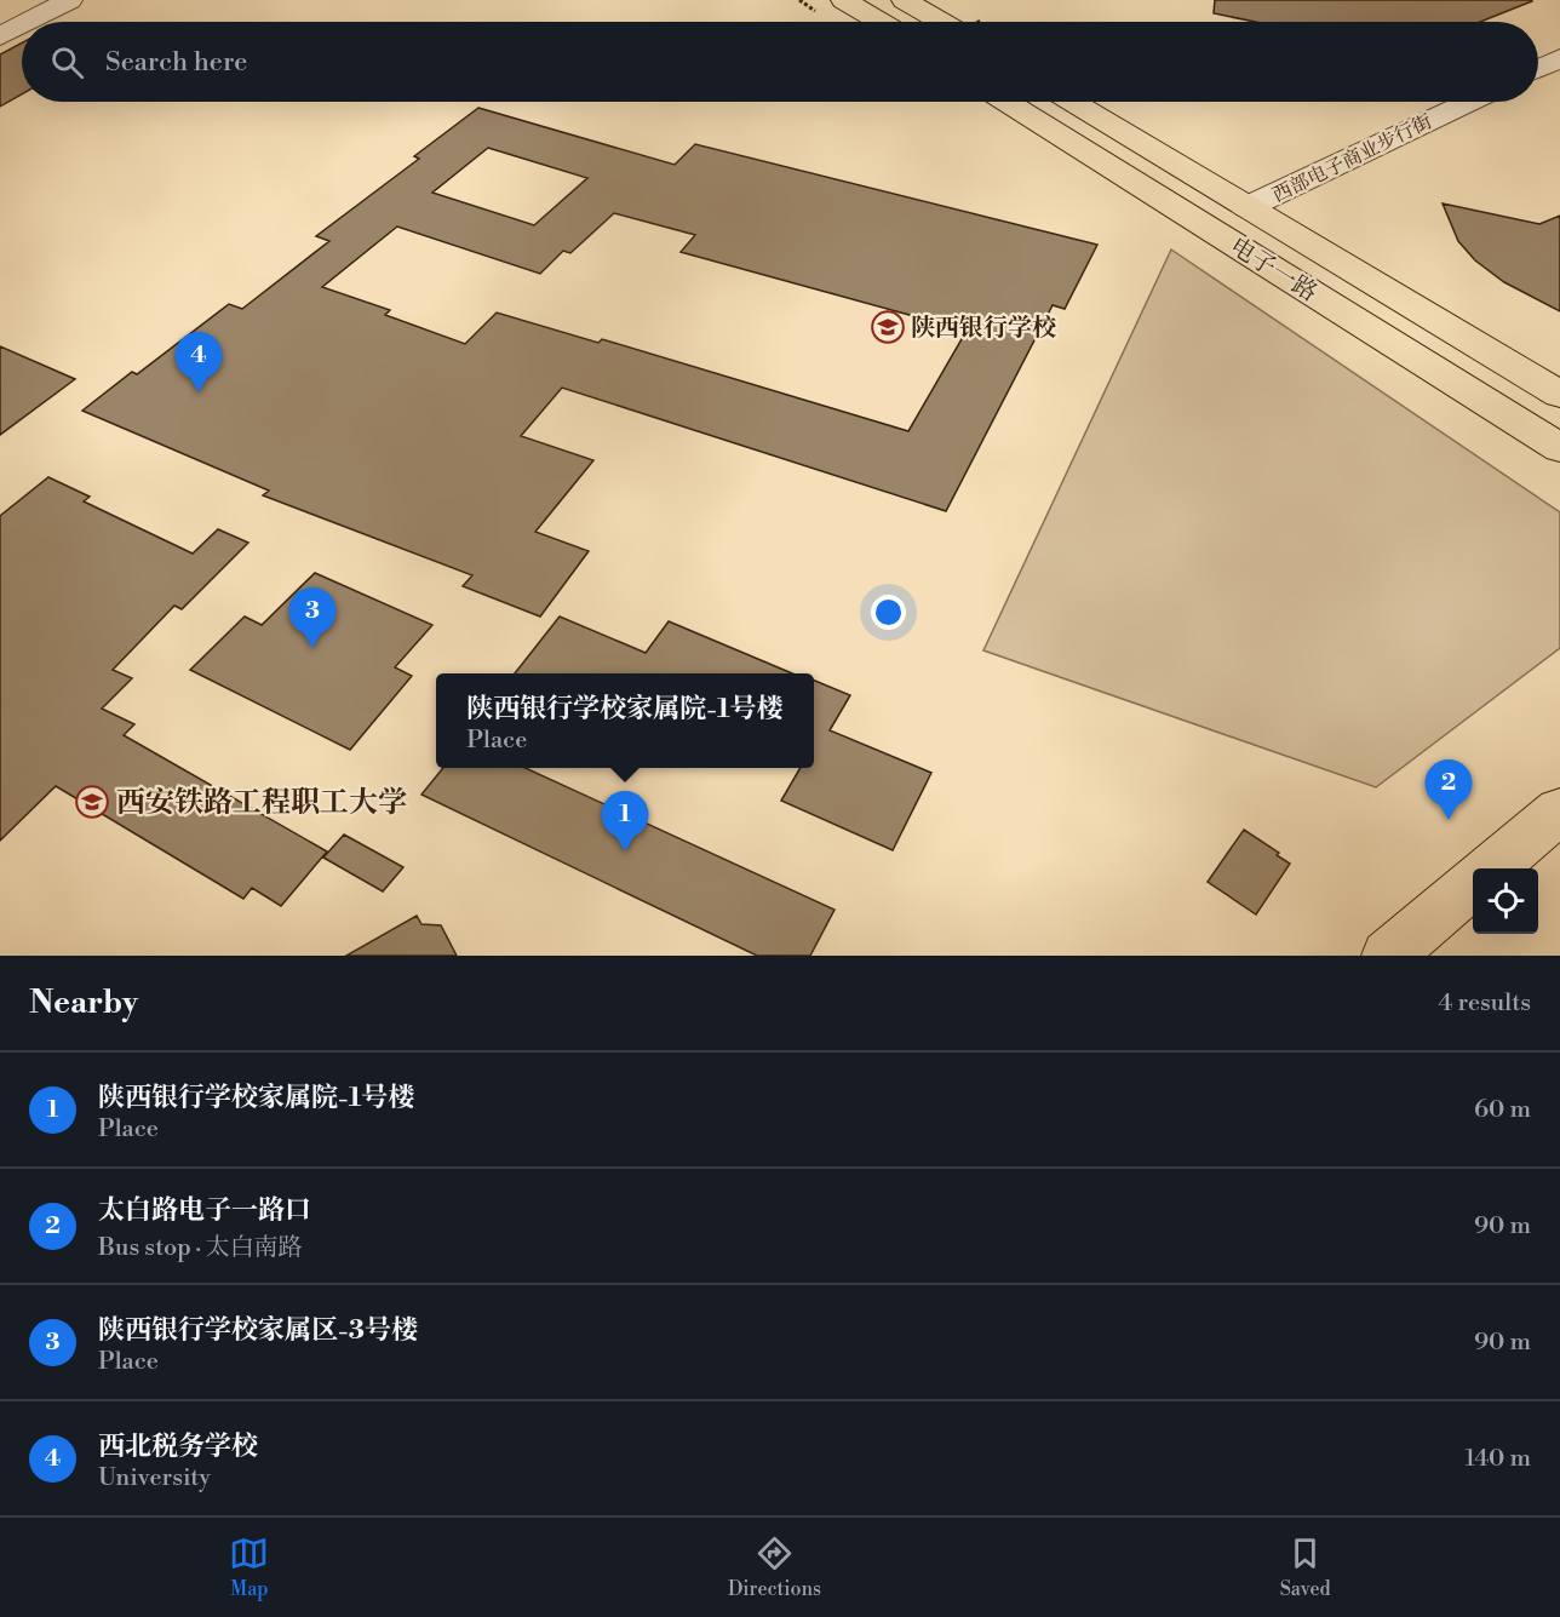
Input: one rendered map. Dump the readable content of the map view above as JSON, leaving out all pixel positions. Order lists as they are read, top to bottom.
{
  "streets": {
    "main road": ["电子一路"],
    "street": ["西部电子商业步行街"]
  },
  "crossings": [
    ["西部电子商业步行街", "电子一路"]
  ],
  "places": {
    "school or university": ["陕西银行学校", "西安铁路工程职工大学"]
  },
  "page": {
    "search": "Search here",
    "pins": [
      "4",
      "3",
      "2",
      "1"
    ],
    "popup": ["陕西银行学校家属院-1号楼", "Place"],
    "heading": ["Nearby", "4 results"],
    "list": [
      {
        "mark": "1",
        "name": "陕西银行学校家属院-1号楼",
        "note": "Place",
        "value": "60 m"
      },
      {
        "mark": "2",
        "name": "太白路电子一路口",
        "note": "Bus stop · 太白南路",
        "value": "90 m"
      },
      {
        "mark": "3",
        "name": "陕西银行学校家属区-3号楼",
        "note": "Place",
        "value": "90 m"
      },
      {
        "mark": "4",
        "name": "西北税务学校",
        "note": "University",
        "value": "140 m"
      }
    ],
    "nav": ["Map", "Directions", "Saved"]
  }
}
